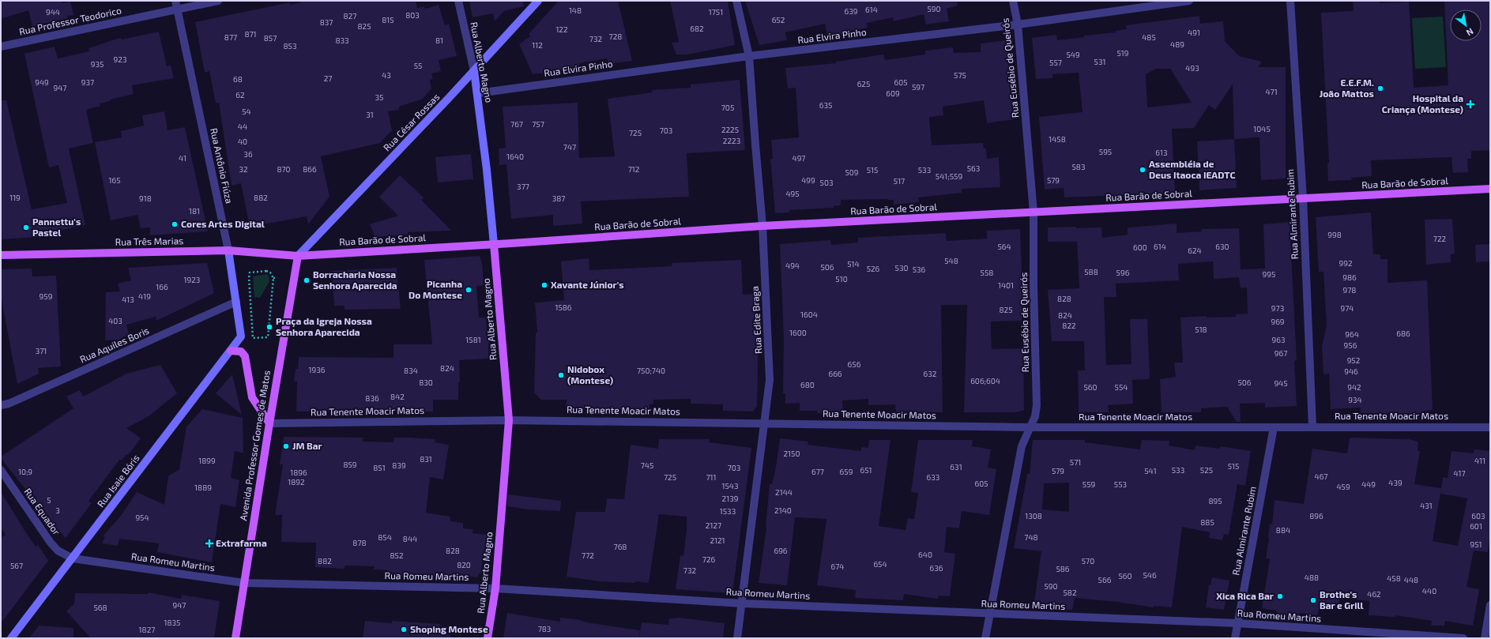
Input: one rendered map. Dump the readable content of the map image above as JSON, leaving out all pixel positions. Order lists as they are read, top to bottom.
{
  "streets": {
    "main road": [
      "Rua Alberto Magno",
      "Rua César Rossas",
      "Rua Antônio Fiúza",
      "Rua Barão de Sobral",
      "Rua Três Marias",
      "Avenida Professor Gomes de Matos",
      "Rua Isaie Bóris"
    ],
    "street": [
      "Rua Professor Teodorico",
      "Rua Elvira Pinho",
      "Rua Eusébio de Queirós",
      "Rua Almirante Rubim",
      "Rua Edite Braga",
      "Rua Aquiles Boris",
      "Rua Tenente Moacir Matos",
      "Rua Equador",
      "Rua Romeu Martins"
    ]
  },
  "crossings": [
    ["Rua Professor Teodorico", "Rua Antônio Fiúza"],
    ["Rua Elvira Pinho", "Rua Alberto Magno"],
    ["Rua Elvira Pinho", "Rua Eusébio de Queirós"],
    ["Rua Elvira Pinho", "Rua Edite Braga"],
    ["Rua Alberto Magno", "Rua César Rossas"],
    ["Rua Alberto Magno", "Rua Barão de Sobral"],
    ["Rua Alberto Magno", "Rua Tenente Moacir Matos"],
    ["Rua Alberto Magno", "Rua Romeu Martins"],
    ["Rua Eusébio de Queirós", "Rua Barão de Sobral"],
    ["Rua Eusébio de Queirós", "Rua Tenente Moacir Matos"],
    ["Rua Eusébio de Queirós", "Rua Romeu Martins"],
    ["Rua César Rossas", "Rua Barão de Sobral"],
    ["Rua César Rossas", "Rua Três Marias"],
    ["Rua César Rossas", "Avenida Professor Gomes de Matos"],
    ["Rua Antônio Fiúza", "Rua Três Marias"],
    ["Rua Antônio Fiúza", "Rua Aquiles Boris"],
    ["Rua Antônio Fiúza", "Rua Isaie Bóris"],
    ["Rua Barão de Sobral", "Rua Almirante Rubim"],
    ["Rua Barão de Sobral", "Rua Três Marias"],
    ["Rua Barão de Sobral", "Rua Edite Braga"],
    ["Rua Barão de Sobral", "Avenida Professor Gomes de Matos"],
    ["Rua Almirante Rubim", "Rua Tenente Moacir Matos"],
    ["Rua Almirante Rubim", "Rua Romeu Martins"],
    ["Rua Três Marias", "Avenida Professor Gomes de Matos"],
    ["Rua Edite Braga", "Rua Tenente Moacir Matos"],
    ["Rua Edite Braga", "Rua Romeu Martins"],
    ["Rua Tenente Moacir Matos", "Avenida Professor Gomes de Matos"],
    ["Avenida Professor Gomes de Matos", "Rua Romeu Martins"],
    ["Rua Isaie Bóris", "Rua Equador"],
    ["Rua Isaie Bóris", "Rua Romeu Martins"],
    ["Rua Equador", "Rua Romeu Martins"]
  ],
  "places": {
    "other": [
      "E.E.F.M. João Mattos",
      "Assembléia de Deus Itaoca IEADTC",
      "Cores Artes Digital",
      "Pannettu's Pastel",
      "Borracharia Nossa Senhora Aparecida",
      "Xavante Júnior's",
      "Picanha Do Montese",
      "Praça da Igreja Nossa Senhora Aparecida",
      "Nidobox (Montese)",
      "JM Bar",
      "Xica Rica Bar",
      "Brothe's Bar e Grill",
      "Shoping Montese"
    ],
    "health": ["Hospital da Criança (Montese)", "Extrafarma"]
  },
  "house_numbers": [
    "590",
    "614",
    "148",
    "639",
    "944",
    "1751",
    "803",
    "827",
    "815",
    "652",
    "837",
    "825",
    "682",
    "122",
    "491",
    "871",
    "728",
    "877",
    "485",
    "857",
    "732",
    "833",
    "81",
    "489",
    "112",
    "853",
    "519",
    "549",
    "923",
    "531",
    "557",
    "935",
    "55",
    "493",
    "43",
    "575",
    "27",
    "68",
    "949",
    "937",
    "605",
    "625",
    "597",
    "947",
    "471",
    "609",
    "62",
    "35",
    "635",
    "705",
    "54",
    "31",
    "767",
    "757",
    "44",
    "1045",
    "2225",
    "703",
    "725",
    "1458",
    "2223",
    "40",
    "747",
    "595",
    "613",
    "36",
    "1640",
    "41",
    "497",
    "583",
    "563",
    "32",
    "870",
    "866",
    "712",
    "515",
    "533",
    "509",
    "541;559",
    "165",
    "499",
    "579",
    "517",
    "503",
    "377",
    "495",
    "119",
    "882",
    "918",
    "387",
    "181",
    "998",
    "722",
    "564",
    "614",
    "630",
    "600",
    "624",
    "548",
    "992",
    "514",
    "494",
    "506",
    "530",
    "526",
    "536",
    "588",
    "558",
    "596",
    "995",
    "986",
    "510",
    "1923",
    "1401",
    "166",
    "978",
    "959",
    "419",
    "828",
    "413",
    "1586",
    "973",
    "974",
    "825",
    "1604",
    "824",
    "403",
    "969",
    "822",
    "518",
    "1600",
    "686",
    "964",
    "1581",
    "963",
    "956",
    "371",
    "967",
    "952",
    "656",
    "824",
    "1936",
    "834",
    "750;740",
    "946",
    "666",
    "632",
    "606;604",
    "830",
    "506",
    "945",
    "680",
    "560",
    "554",
    "942",
    "842",
    "836",
    "934",
    "2150",
    "831",
    "1899",
    "411",
    "571",
    "859",
    "839",
    "745",
    "515",
    "631",
    "851",
    "703",
    "651",
    "533",
    "525",
    "579",
    "541",
    "10;9",
    "677",
    "659",
    "1896",
    "417",
    "467",
    "725",
    "711",
    "633",
    "1892",
    "439",
    "605",
    "559",
    "553",
    "449",
    "1543",
    "459",
    "1889",
    "2144",
    "2139",
    "5",
    "895",
    "431",
    "3",
    "2140",
    "1533",
    "1308",
    "896",
    "603",
    "954",
    "885",
    "2127",
    "601",
    "884",
    "854",
    "748",
    "844",
    "2121",
    "878",
    "951",
    "768",
    "828",
    "696",
    "640",
    "852",
    "772",
    "726",
    "882",
    "570",
    "654",
    "820",
    "567",
    "674",
    "636",
    "586",
    "732",
    "546",
    "560",
    "488",
    "458",
    "566",
    "448",
    "590",
    "440",
    "582",
    "462",
    "947",
    "568",
    "1835",
    "783",
    "1827"
  ],
  "north": "bottom right"
}
